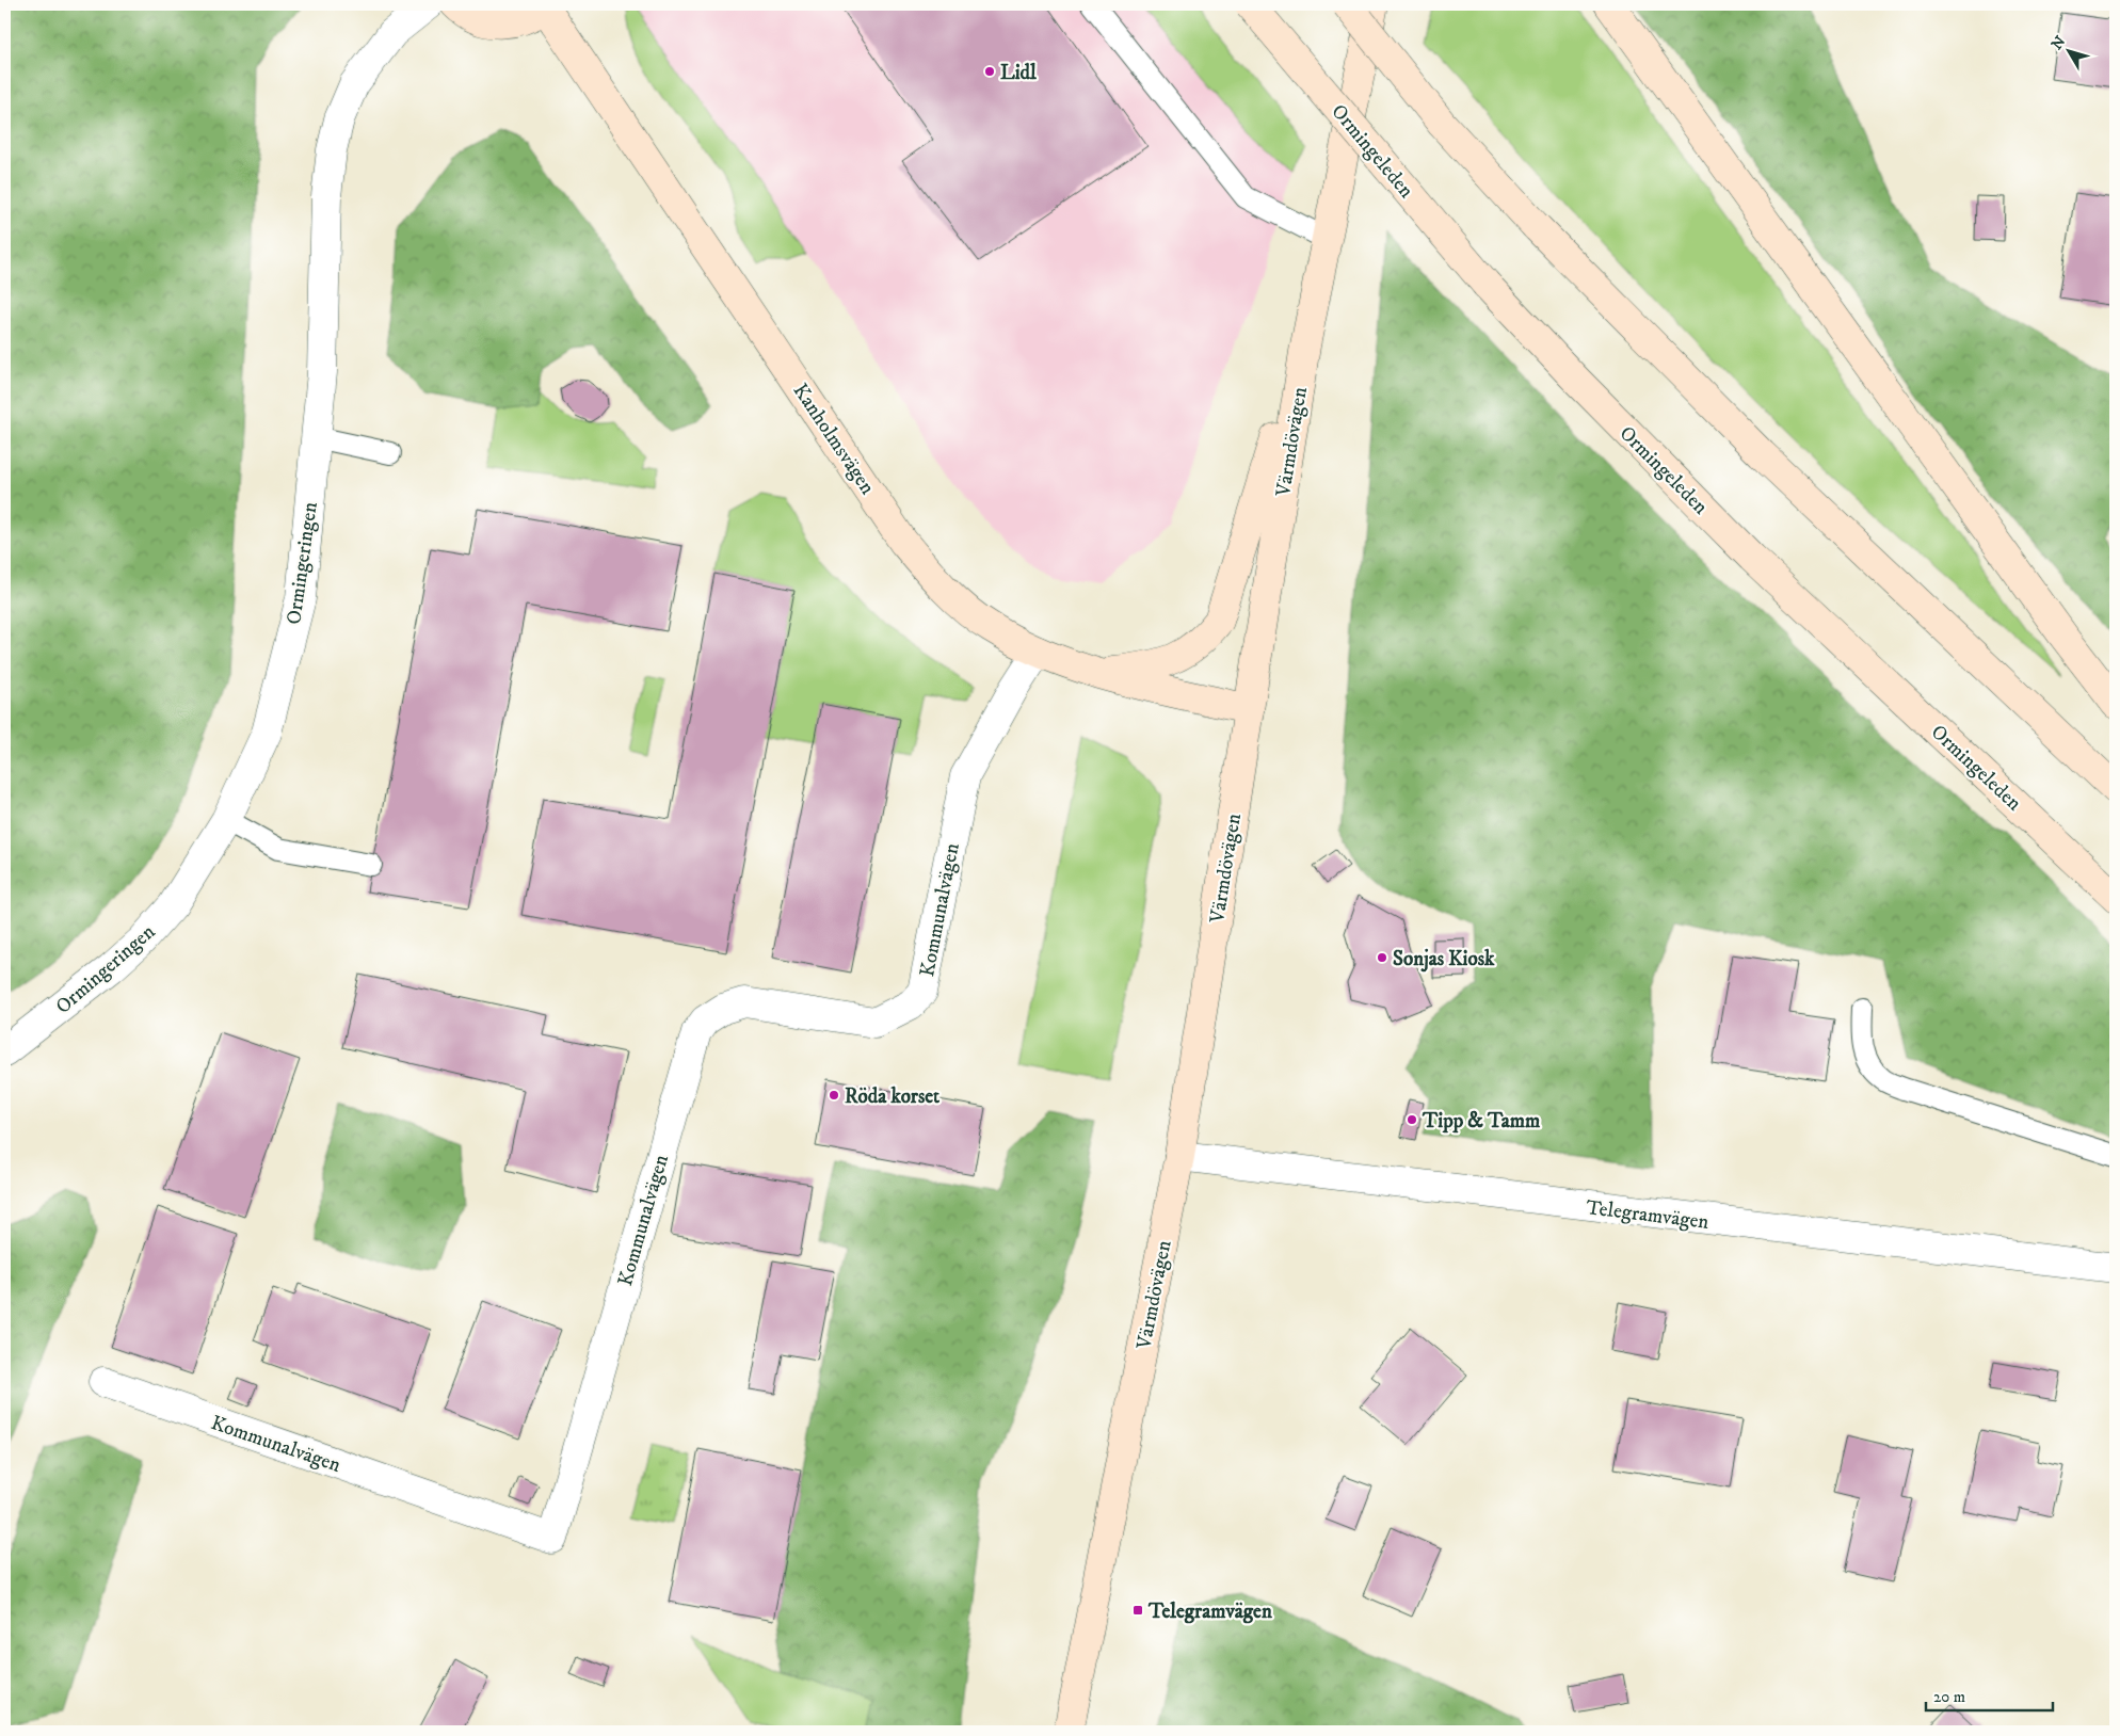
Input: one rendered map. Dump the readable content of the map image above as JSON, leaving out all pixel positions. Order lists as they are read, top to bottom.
{
  "streets": {
    "main road": ["Ormingeleden", "Kanholmsvägen", "Värmdövägen"],
    "street": ["Ormingeringen", "Kommunalvägen", "Telegramvägen"]
  },
  "crossings": [
    ["Kanholmsvägen", "Värmdövägen"],
    ["Kanholmsvägen", "Kommunalvägen"],
    ["Värmdövägen", "Telegramvägen"]
  ],
  "places": {
    "other": [
      "Lidl",
      "Sonjas Kiosk",
      "Röda korset",
      "Tipp & Tamm"
    ],
    "transit": ["Telegramvägen"]
  },
  "scale_bar": "20 m",
  "north": "top left"
}
